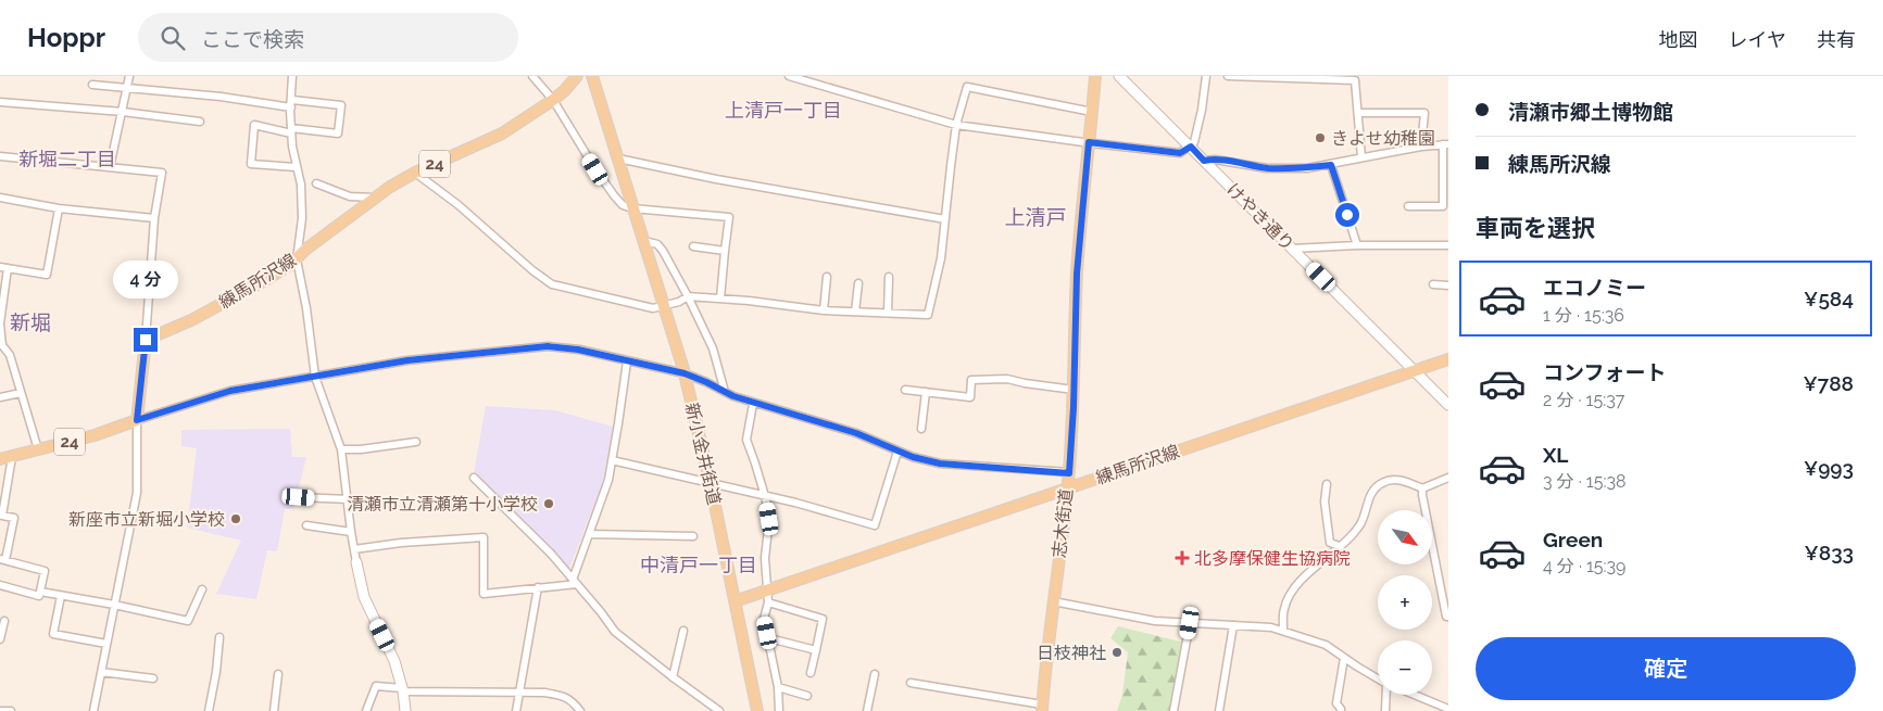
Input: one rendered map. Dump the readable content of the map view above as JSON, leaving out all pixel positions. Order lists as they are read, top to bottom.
{
  "streets": {
    "main road": [
      "24",
      "練馬所沢線",
      "新小金井街道",
      "志木街道"
    ],
    "street": ["けやき通り"]
  },
  "crossings": [
    ["けやき通り", "練馬所沢線"],
    ["練馬所沢線", "新小金井街道"],
    ["練馬所沢線", "志木街道"]
  ],
  "districts": [
    "上清戸一丁目",
    "新堀二丁目",
    "上清戸",
    "新堀",
    "中清戸一丁目"
  ],
  "places": {
    "other": [
      "きよせ幼稚園",
      "清瀬市立清瀬第十小学校",
      "新座市立新堀小学校",
      "日枝神社"
    ],
    "health": ["北多摩保健生協病院"]
  },
  "north": "bottom right",
  "page": {
    "header": "Hoppr",
    "search": "ここで検索",
    "nav": ["地図", "レイヤ", "共有"],
    "banner": ["清瀬市郷土博物館", "練馬所沢線"],
    "heading": "車両を選択",
    "bubble": "4 分",
    "list": [
      {
        "name": "エコノミー",
        "note": "1 分 · 15:36",
        "value": "¥584"
      },
      {
        "name": "コンフォート",
        "note": "2 分 · 15:37",
        "value": "¥788"
      },
      {
        "name": "XL",
        "note": "3 分 · 15:38",
        "value": "¥993"
      },
      {
        "name": "Green",
        "note": "4 分 · 15:39",
        "value": "¥833"
      }
    ],
    "map_buttons": ["+", "−"],
    "buttons": "確定"
  }
}
